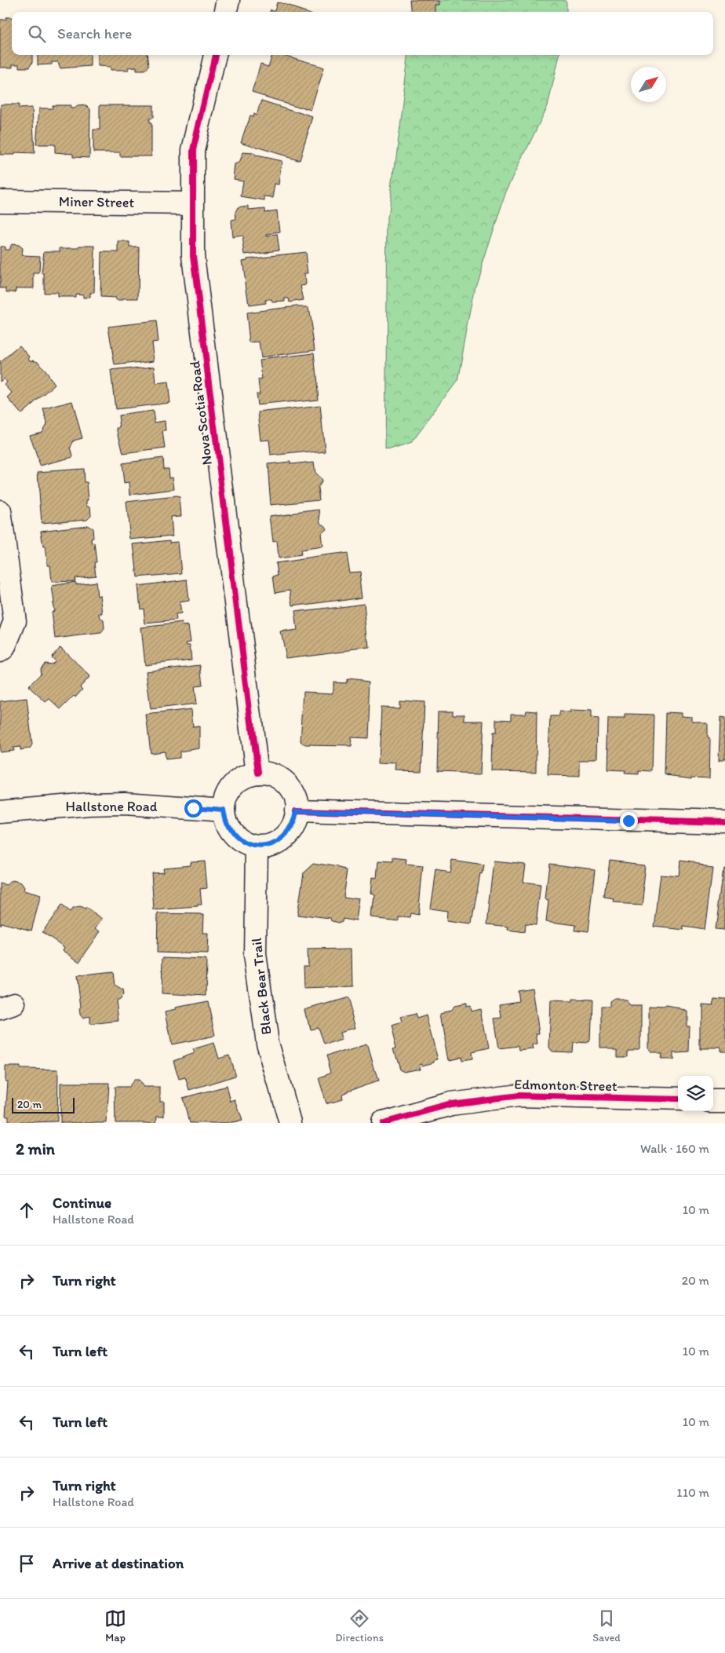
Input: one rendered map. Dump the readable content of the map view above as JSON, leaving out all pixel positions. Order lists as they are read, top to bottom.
{
  "streets": {
    "street": [
      "Miner Street",
      "Nova Scotia Road",
      "Hallstone Road",
      "Black Bear Trail",
      "Edmonton Street"
    ]
  },
  "crossings": [
    ["Miner Street", "Nova Scotia Road"],
    ["Nova Scotia Road", "Hallstone Road"],
    ["Nova Scotia Road", "Black Bear Trail"],
    ["Hallstone Road", "Black Bear Trail"]
  ],
  "scale_bar": "20 m",
  "north": "top right",
  "page": {
    "search": "Search here",
    "scale": "20 m",
    "heading": ["2 min", "Walk · 160 m"],
    "list": [
      ["Continue", "Hallstone Road", "10 m"],
      ["Turn right", "20 m"],
      ["Turn left", "10 m"],
      ["Turn left", "10 m"],
      ["Turn right", "Hallstone Road", "110 m"],
      "Arrive at destination"
    ],
    "nav": ["Map", "Directions", "Saved"]
  }
}
